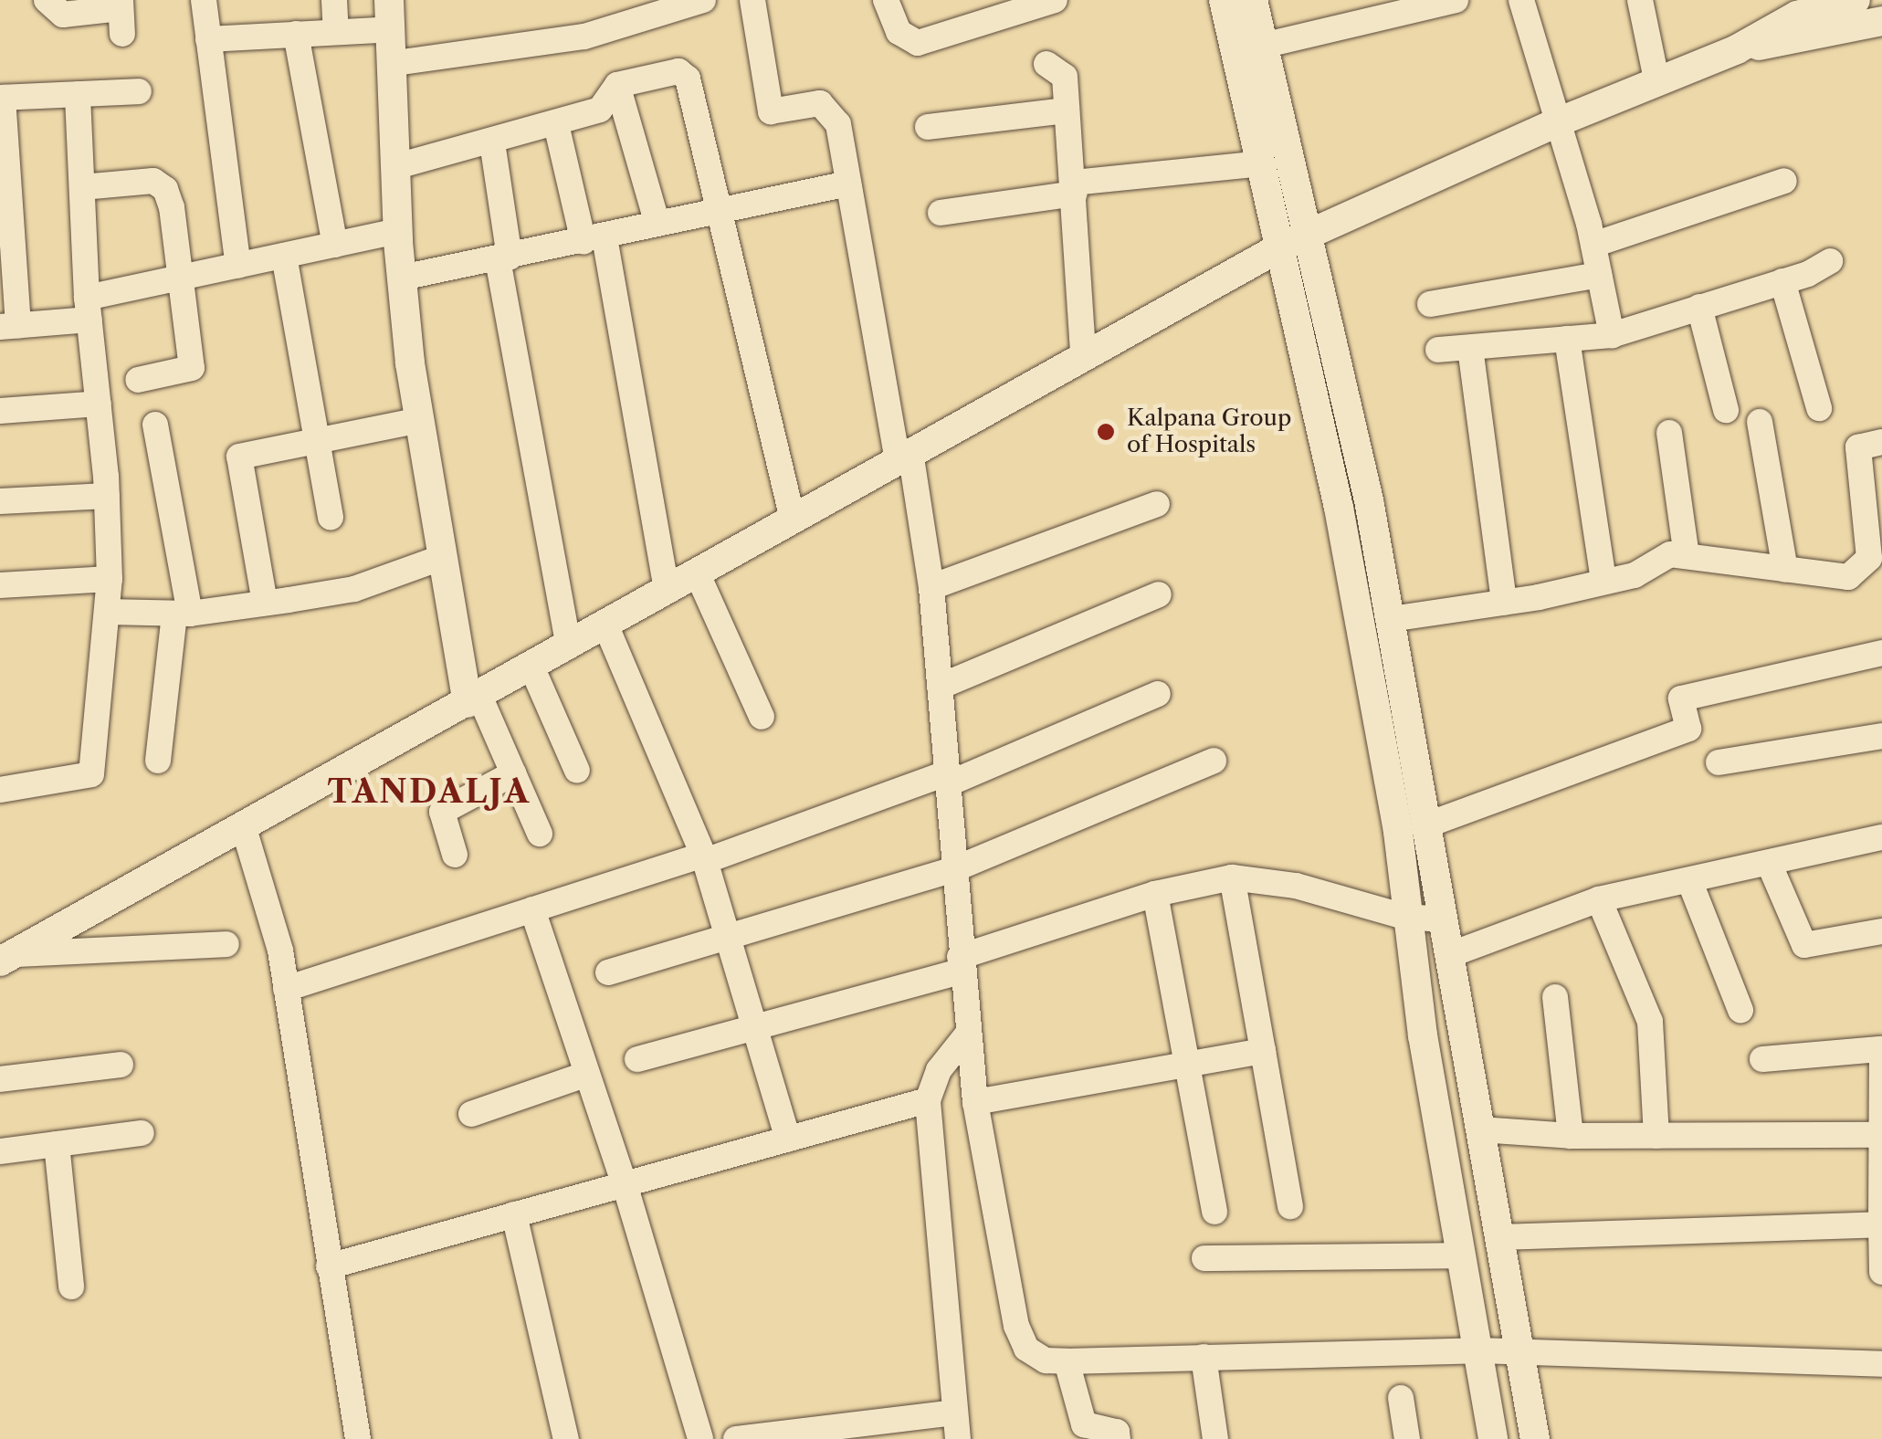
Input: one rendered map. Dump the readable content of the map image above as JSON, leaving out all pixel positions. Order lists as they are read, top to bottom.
{
  "districts": ["TANDALJA"],
  "places": ["Kalpana Group of Hospitals"]
}
